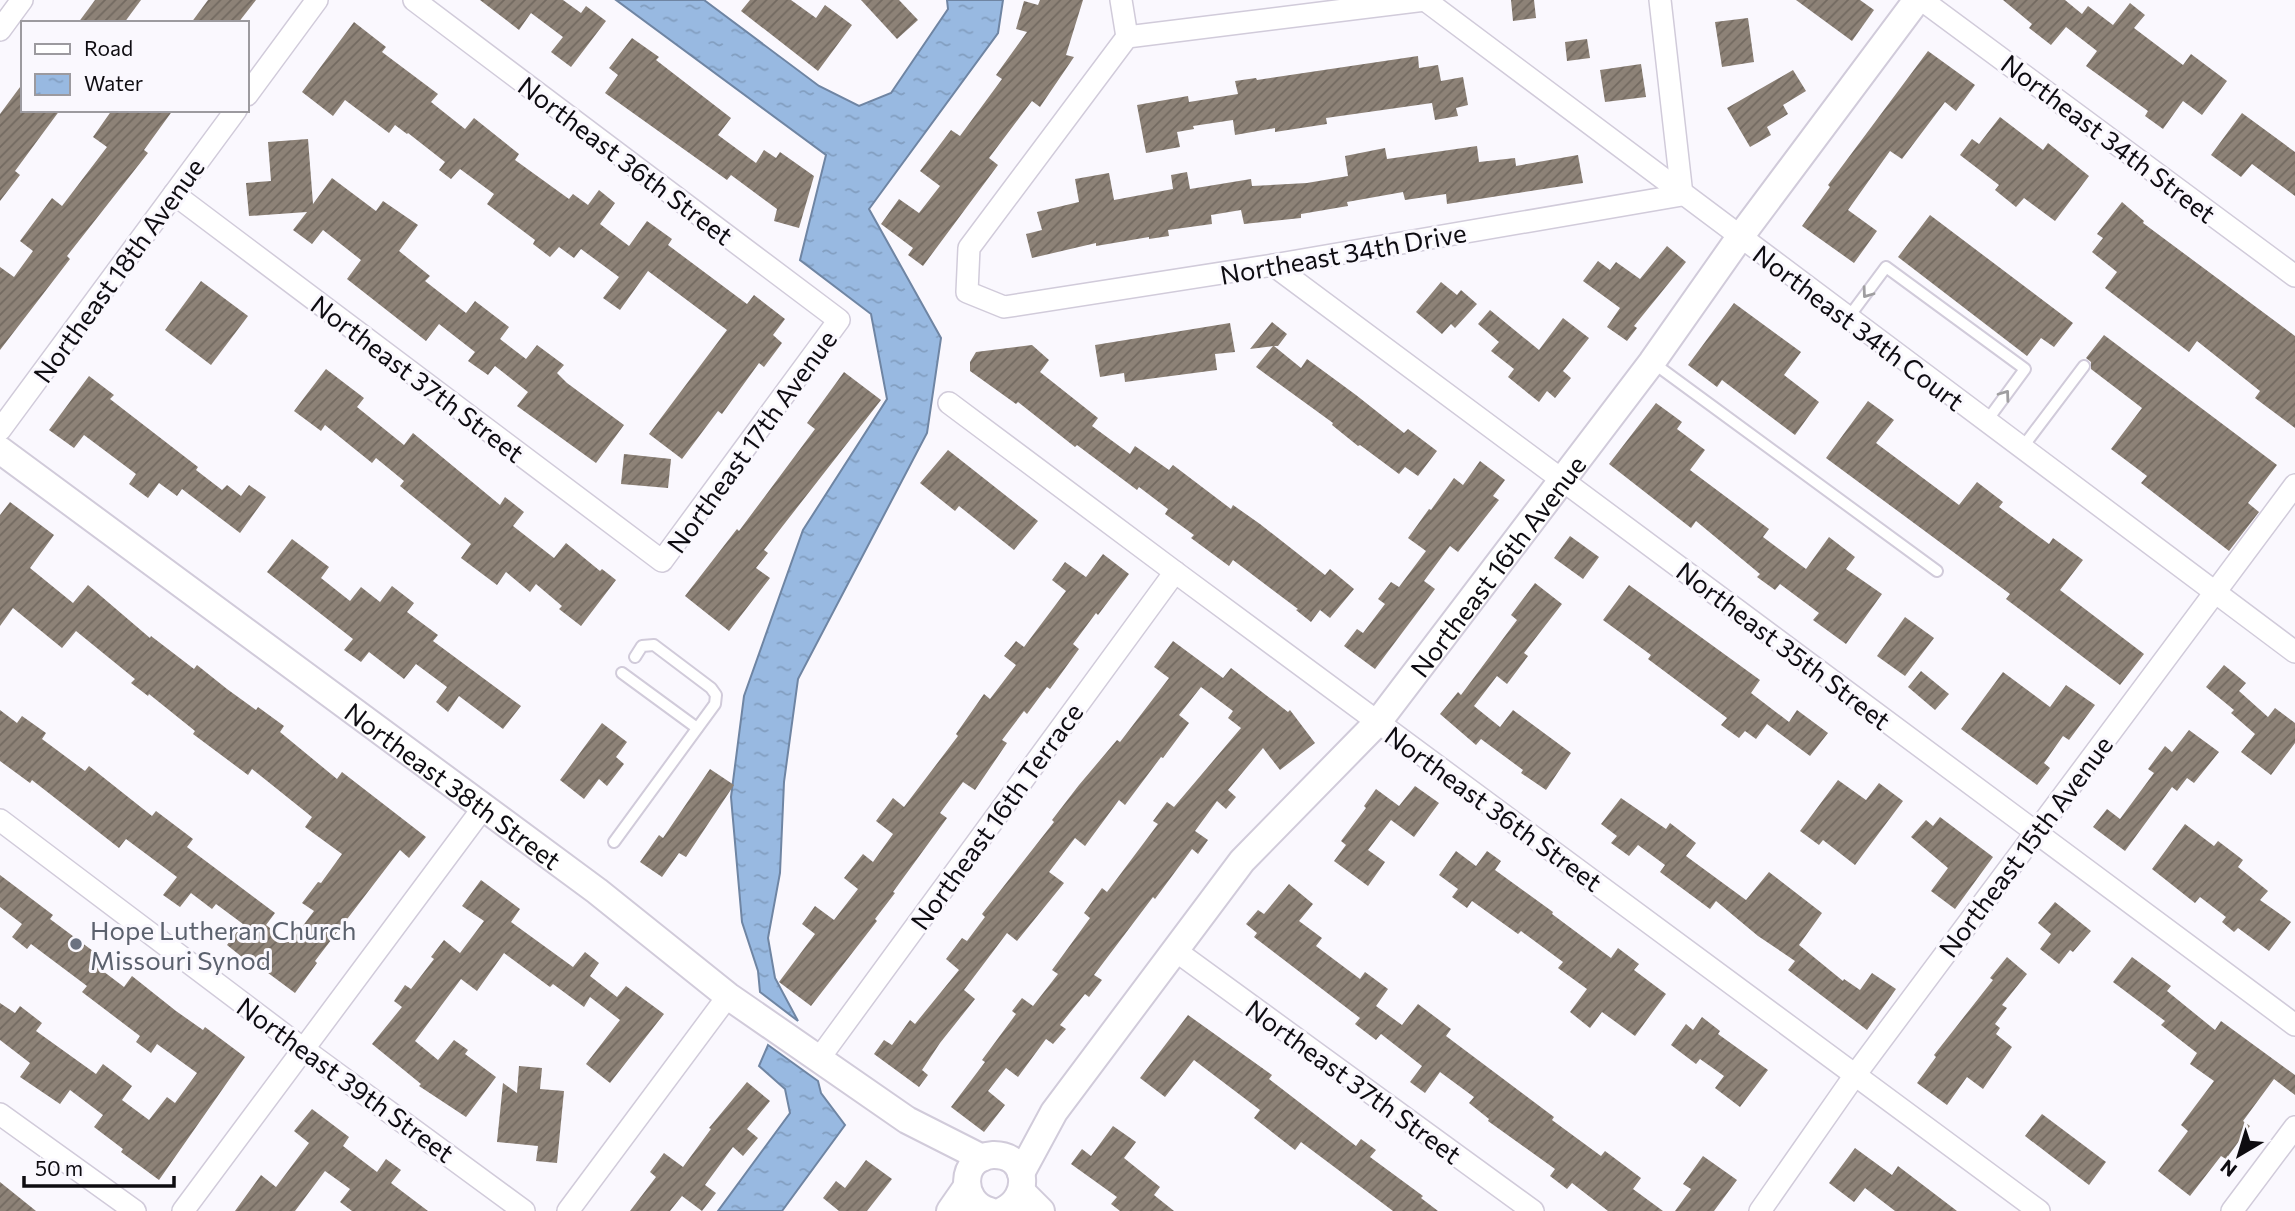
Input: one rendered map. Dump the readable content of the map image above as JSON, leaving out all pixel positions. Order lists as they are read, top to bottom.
{
  "streets": {
    "street": [
      "Northeast 34th Street",
      "Northeast 36th Street",
      "Northeast 34th Drive",
      "Northeast 18th Avenue",
      "Northeast 34th Court",
      "Northeast 37th Street",
      "Northeast 17th Avenue",
      "Northeast 16th Avenue",
      "Northeast 35th Street",
      "Northeast 38th Street",
      "Northeast 16th Terrace",
      "Northeast 15th Avenue",
      "Northeast 39th Street"
    ]
  },
  "crossings": [
    ["Northeast 36th Street", "Northeast 17th Avenue"],
    ["Northeast 36th Street", "Northeast 16th Avenue"],
    ["Northeast 36th Street", "Northeast 16th Terrace"],
    ["Northeast 36th Street", "Northeast 15th Avenue"],
    ["Northeast 34th Drive", "Northeast 34th Court"],
    ["Northeast 34th Drive", "Northeast 35th Street"],
    ["Northeast 18th Avenue", "Northeast 37th Street"],
    ["Northeast 34th Court", "Northeast 16th Avenue"],
    ["Northeast 34th Court", "Northeast 15th Avenue"],
    ["Northeast 37th Street", "Northeast 17th Avenue"],
    ["Northeast 37th Street", "Northeast 16th Avenue"],
    ["Northeast 16th Avenue", "Northeast 35th Street"],
    ["Northeast 16th Avenue", "Northeast 38th Street"],
    ["Northeast 35th Street", "Northeast 15th Avenue"],
    ["Northeast 38th Street", "Northeast 16th Terrace"]
  ],
  "places": ["Hope Lutheran Church Missouri Synod"],
  "legend": ["Road", "Water"],
  "scale_bar": "50 m",
  "north": "bottom left"
}
